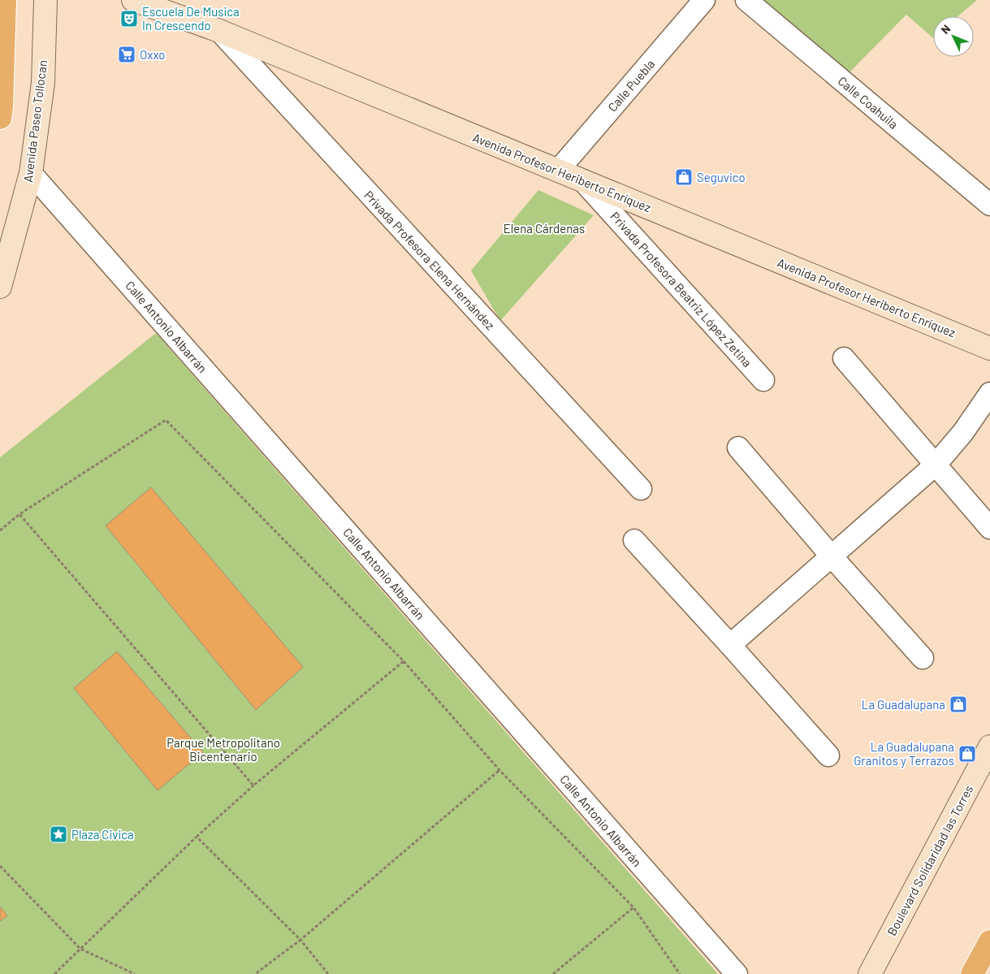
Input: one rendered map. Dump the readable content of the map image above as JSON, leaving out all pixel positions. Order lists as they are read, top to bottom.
{
  "streets": {
    "main road": ["Avenida Paseo Tollocan", "Avenida Profesor Heriberto Enríquez", "Boulevard Solidaridad las Torres"],
    "street": [
      "Calle Puebla",
      "Calle Coahuila",
      "Privada Profesora Elena Hernández",
      "Privada Profesora Beatriz López Zetina",
      "Calle Antonio Albarrán"
    ]
  },
  "crossings": [
    ["Calle Puebla", "Avenida Profesor Heriberto Enríquez"],
    ["Avenida Paseo Tollocan", "Calle Antonio Albarrán"],
    ["Avenida Profesor Heriberto Enríquez", "Privada Profesora Elena Hernández"],
    ["Avenida Profesor Heriberto Enríquez", "Privada Profesora Beatriz López Zetina"]
  ],
  "parks": ["Elena Cárdenas", "Parque Metropolitano Bicentenario"],
  "places": {
    "theatre": ["Escuela De Musica In Crescendo"],
    "supermarket": ["Oxxo"],
    "shop": ["Seguvico", "La Guadalupana", "La Guadalupana Granitos y Terrazos"],
    "place": ["Plaza Civica"]
  },
  "north": "top left"
}
